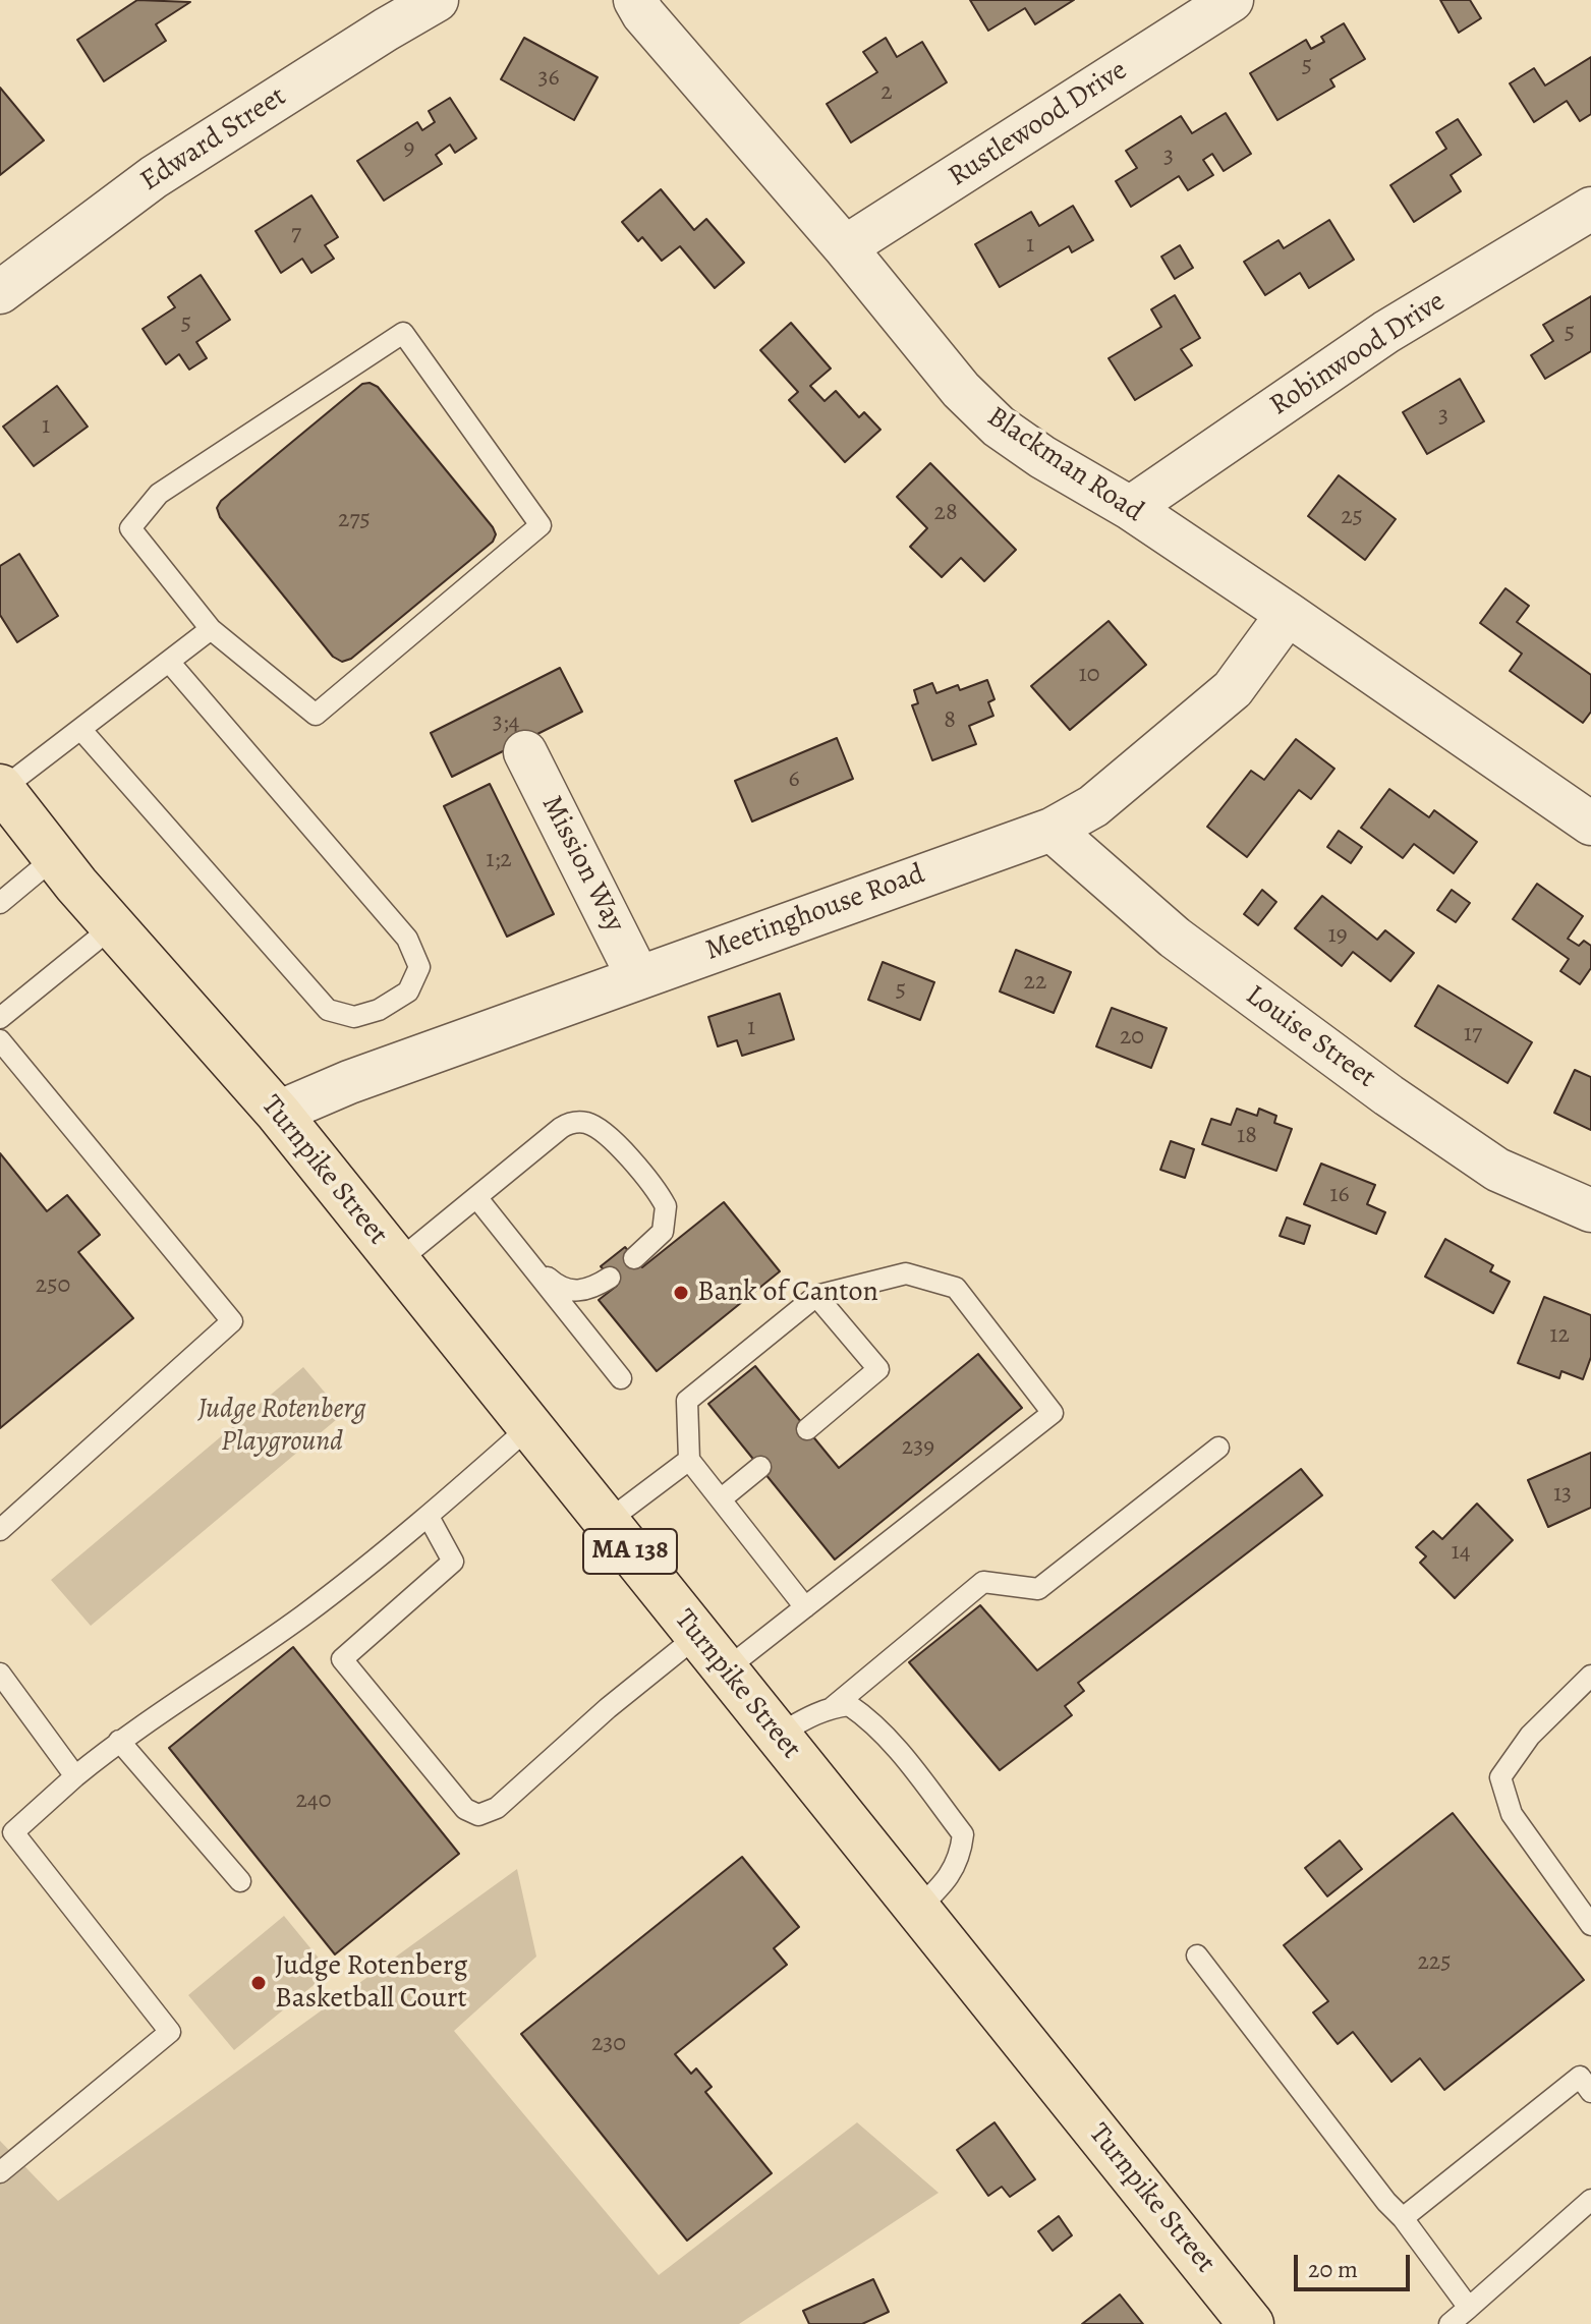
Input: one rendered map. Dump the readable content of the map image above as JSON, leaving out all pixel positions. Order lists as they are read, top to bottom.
{
  "streets": {
    "main road": ["Turnpike Street", "MA 138"],
    "street": [
      "Rustlewood Drive",
      "Edward Street",
      "Robinwood Drive",
      "Blackman Road",
      "Mission Way",
      "Meetinghouse Road",
      "Louise Street"
    ]
  },
  "crossings": [
    ["Rustlewood Drive", "Blackman Road"],
    ["Robinwood Drive", "Blackman Road"],
    ["Blackman Road", "Meetinghouse Road"],
    ["Mission Way", "Meetinghouse Road"],
    ["Meetinghouse Road", "Louise Street"],
    ["Meetinghouse Road", "Turnpike Street"]
  ],
  "parks": ["Judge Rotenberg Playground"],
  "places": ["Bank of Canton", "Judge Rotenberg Basketball Court"],
  "house_numbers": [
    "5",
    "36",
    "2",
    "9",
    "3",
    "7",
    "1",
    "5",
    "5",
    "3",
    "1",
    "28",
    "25",
    "275",
    "10",
    "8",
    "3;4",
    "6",
    "1;2",
    "19",
    "22",
    "5",
    "1",
    "17",
    "20",
    "18",
    "16",
    "250",
    "12",
    "239",
    "13",
    "14",
    "240",
    "225",
    "230"
  ],
  "scale_bar": "20 m"
}
